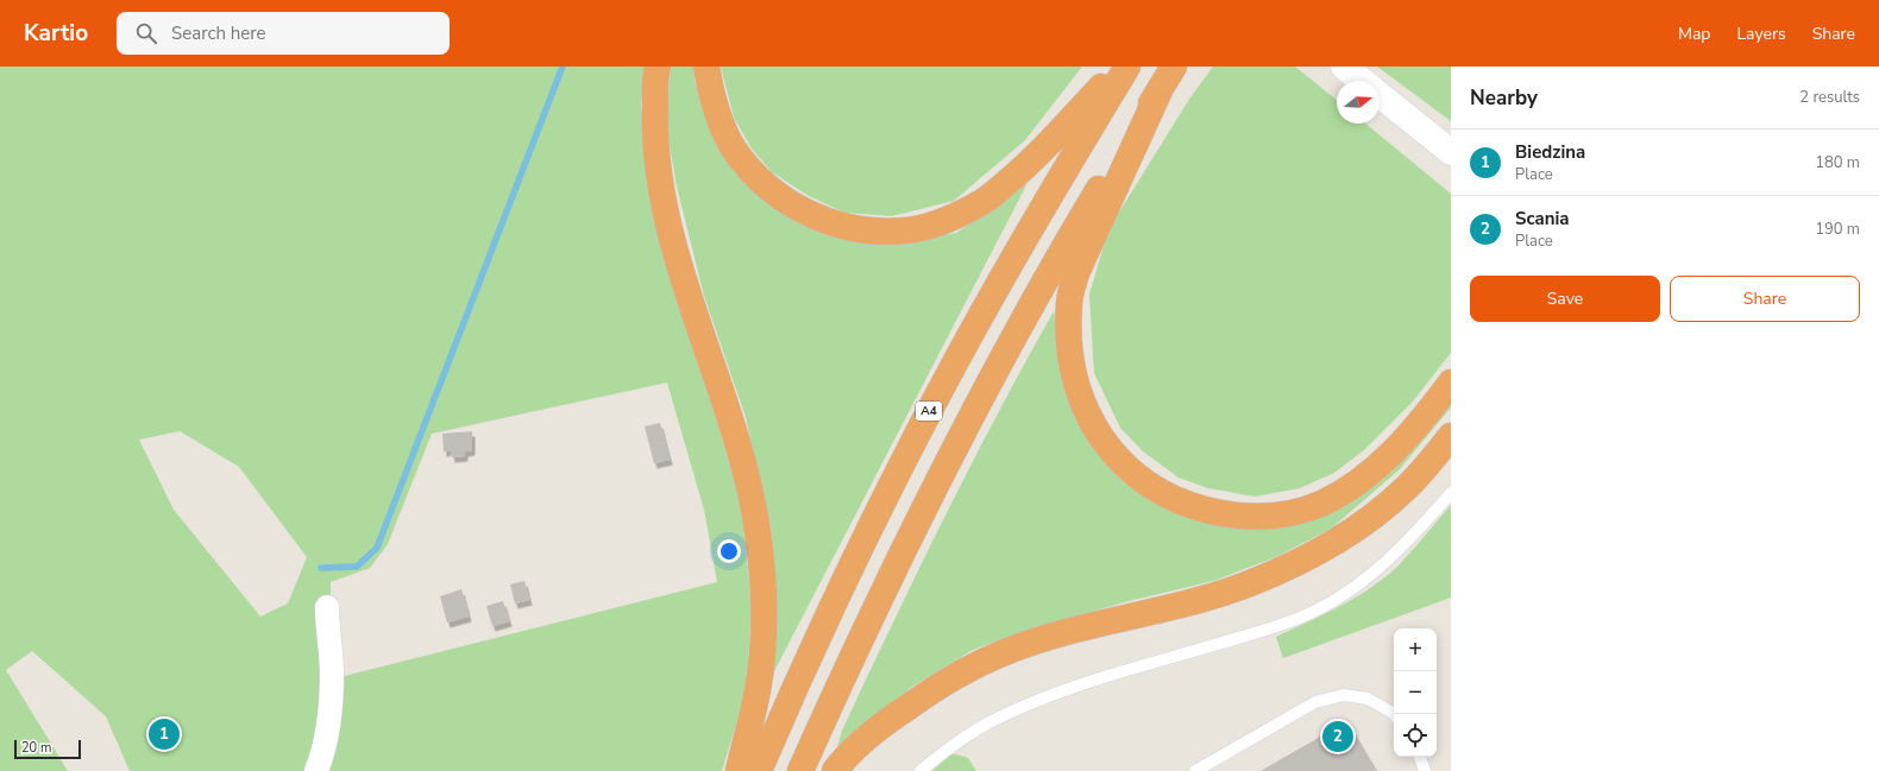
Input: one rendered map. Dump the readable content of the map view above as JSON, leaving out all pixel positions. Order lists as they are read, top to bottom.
{
  "streets": {
    "highway": ["A4"]
  },
  "scale_bar": "20 m",
  "north": "right",
  "page": {
    "header": "Kartio",
    "search": "Search here",
    "nav": ["Map", "Layers", "Share"],
    "heading": ["Nearby", "2 results"],
    "list": [
      {
        "mark": "1",
        "name": "Biedzina",
        "note": "Place",
        "value": "180 m"
      },
      {
        "mark": "2",
        "name": "Scania",
        "note": "Place",
        "value": "190 m"
      }
    ],
    "buttons": ["Save", "Share"],
    "map_buttons": ["+", "−"],
    "pins": ["1", "2"],
    "scale": "20 m"
  }
}
